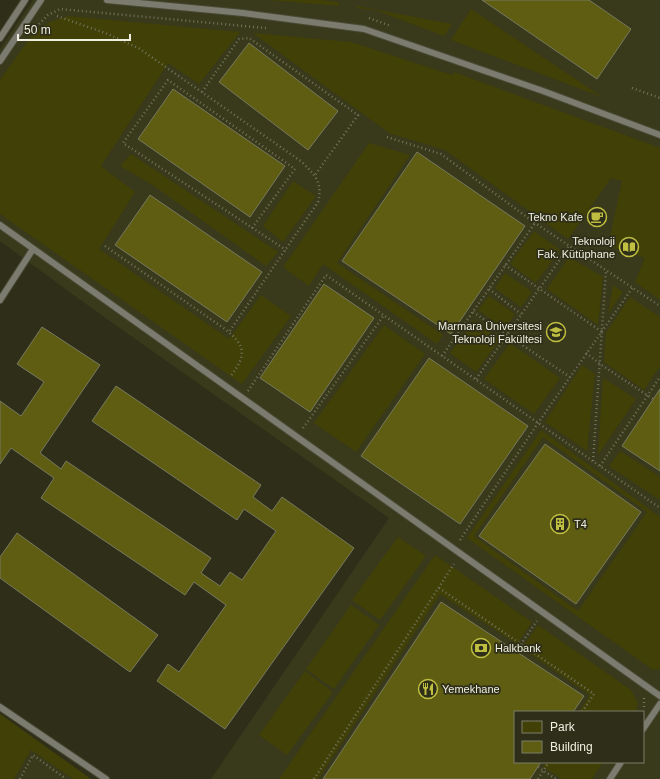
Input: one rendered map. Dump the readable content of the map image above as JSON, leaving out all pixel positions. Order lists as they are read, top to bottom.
{
  "places": {
    "cafe": ["Tekno Kafe"],
    "library": ["Teknoloji Fak. Kütüphane"],
    "school or university": ["Marmara Üniversitesi Teknoloji Fakültesi"],
    "building": ["T4"],
    "bank": ["Halkbank"],
    "restaurant": ["Yemekhane"]
  },
  "legend": ["Park", "Building"],
  "scale_bar": "50 m"
}
